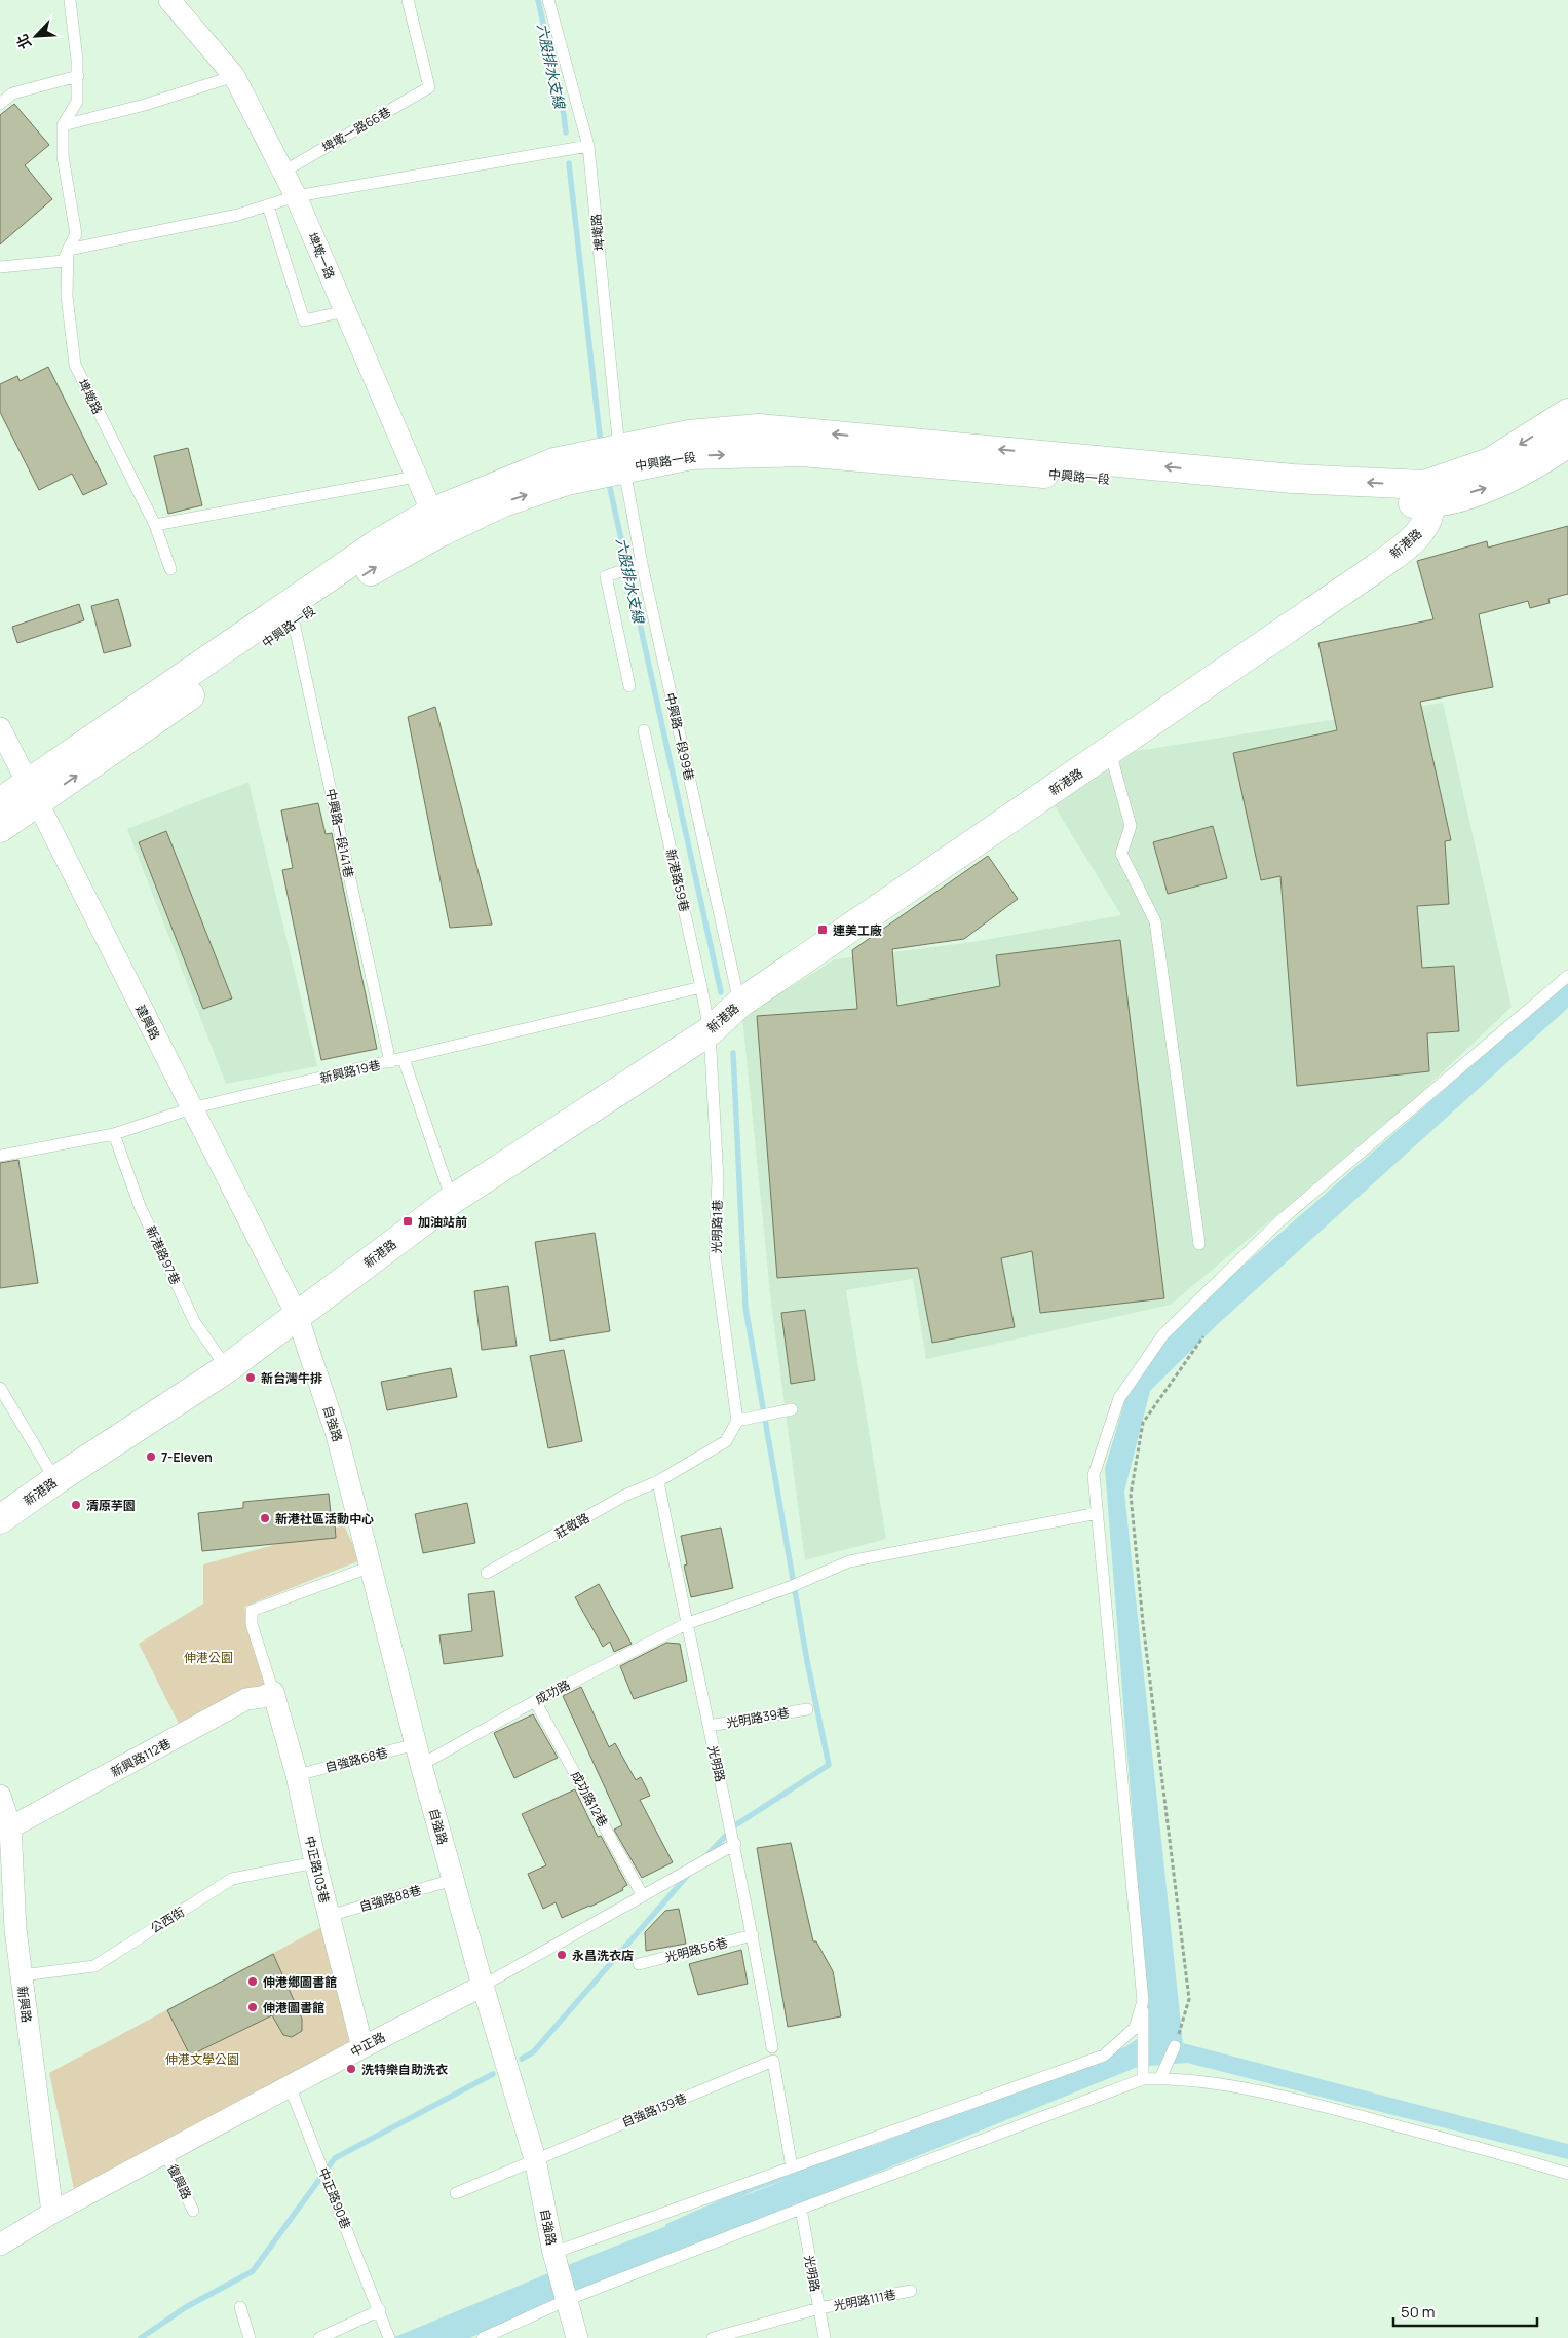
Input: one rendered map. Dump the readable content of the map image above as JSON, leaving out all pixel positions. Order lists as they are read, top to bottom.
{
  "streets": {
    "main road": ["中興路一段", "新港路"],
    "street": [
      "埤墘一路",
      "建興路",
      "自強路",
      "新興路112巷",
      "中正路103巷",
      "新興路",
      "中正路"
    ],
    "lane": [
      "埤墘一路66巷",
      "埤墘路",
      "中興路一段99巷",
      "中興路一段141巷",
      "新港路59巷",
      "新興路19巷",
      "光明路1巷",
      "新港路97巷",
      "莊敬路",
      "成功路",
      "光明路39巷",
      "自強路68巷",
      "光明路",
      "成功路12巷",
      "自強路88巷",
      "公西街",
      "光明路56巷",
      "自強路139巷",
      "復興路",
      "中正路90巷",
      "光明路111巷"
    ]
  },
  "crossings": [
    ["埤墘一路66巷", "埤墘一路"],
    ["埤墘路", "中興路一段"],
    ["埤墘路", "中興路一段99巷"],
    ["埤墘一路", "中興路一段"],
    ["中興路一段", "新港路"],
    ["中興路一段", "中興路一段99巷"],
    ["中興路一段", "中興路一段141巷"],
    ["中興路一段", "建興路"],
    ["新港路", "中興路一段99巷"],
    ["新港路", "新港路59巷"],
    ["新港路", "建興路"],
    ["新港路", "光明路1巷"],
    ["新港路", "新港路97巷"],
    ["新港路", "自強路"],
    ["中興路一段141巷", "新興路19巷"],
    ["新港路59巷", "新興路19巷"],
    ["新港路59巷", "光明路1巷"],
    ["建興路", "新興路19巷"],
    ["建興路", "自強路"],
    ["新興路19巷", "新港路97巷"],
    ["自強路", "成功路"],
    ["自強路", "自強路68巷"],
    ["自強路", "自強路88巷"],
    ["自強路", "中正路"],
    ["自強路", "自強路139巷"],
    ["莊敬路", "光明路"],
    ["成功路", "自強路68巷"],
    ["成功路", "光明路"],
    ["成功路", "成功路12巷"],
    ["光明路39巷", "光明路"],
    ["新興路112巷", "中正路103巷"],
    ["新興路112巷", "新興路"],
    ["自強路68巷", "中正路103巷"],
    ["光明路", "光明路56巷"],
    ["光明路", "中正路"],
    ["光明路", "光明路111巷"],
    ["成功路12巷", "中正路"],
    ["中正路103巷", "自強路88巷"],
    ["中正路103巷", "公西街"],
    ["中正路103巷", "中正路"],
    ["公西街", "新興路"],
    ["新興路", "中正路"],
    ["中正路", "復興路"],
    ["中正路", "中正路90巷"]
  ],
  "water": ["六股排水支線"],
  "parks": ["伸港公園", "伸港文學公園"],
  "places": {
    "transit": ["連美工廠", "加油站前"],
    "other": [
      "新台灣牛排",
      "7-Eleven",
      "清原芋園",
      "新港社區活動中心",
      "永昌洗衣店",
      "伸港鄉圖書館",
      "伸港圖書館",
      "洗特樂自助洗衣"
    ]
  },
  "scale_bar": "50 m",
  "north": "bottom left"
}
